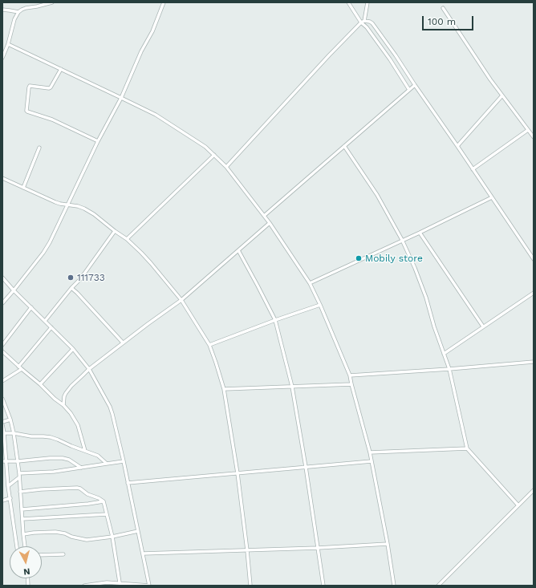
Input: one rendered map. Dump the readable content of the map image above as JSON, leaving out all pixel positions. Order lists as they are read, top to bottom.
{
  "places": ["Mobily store", "111733"],
  "scale_bar": "100 m",
  "north": "bottom"
}
